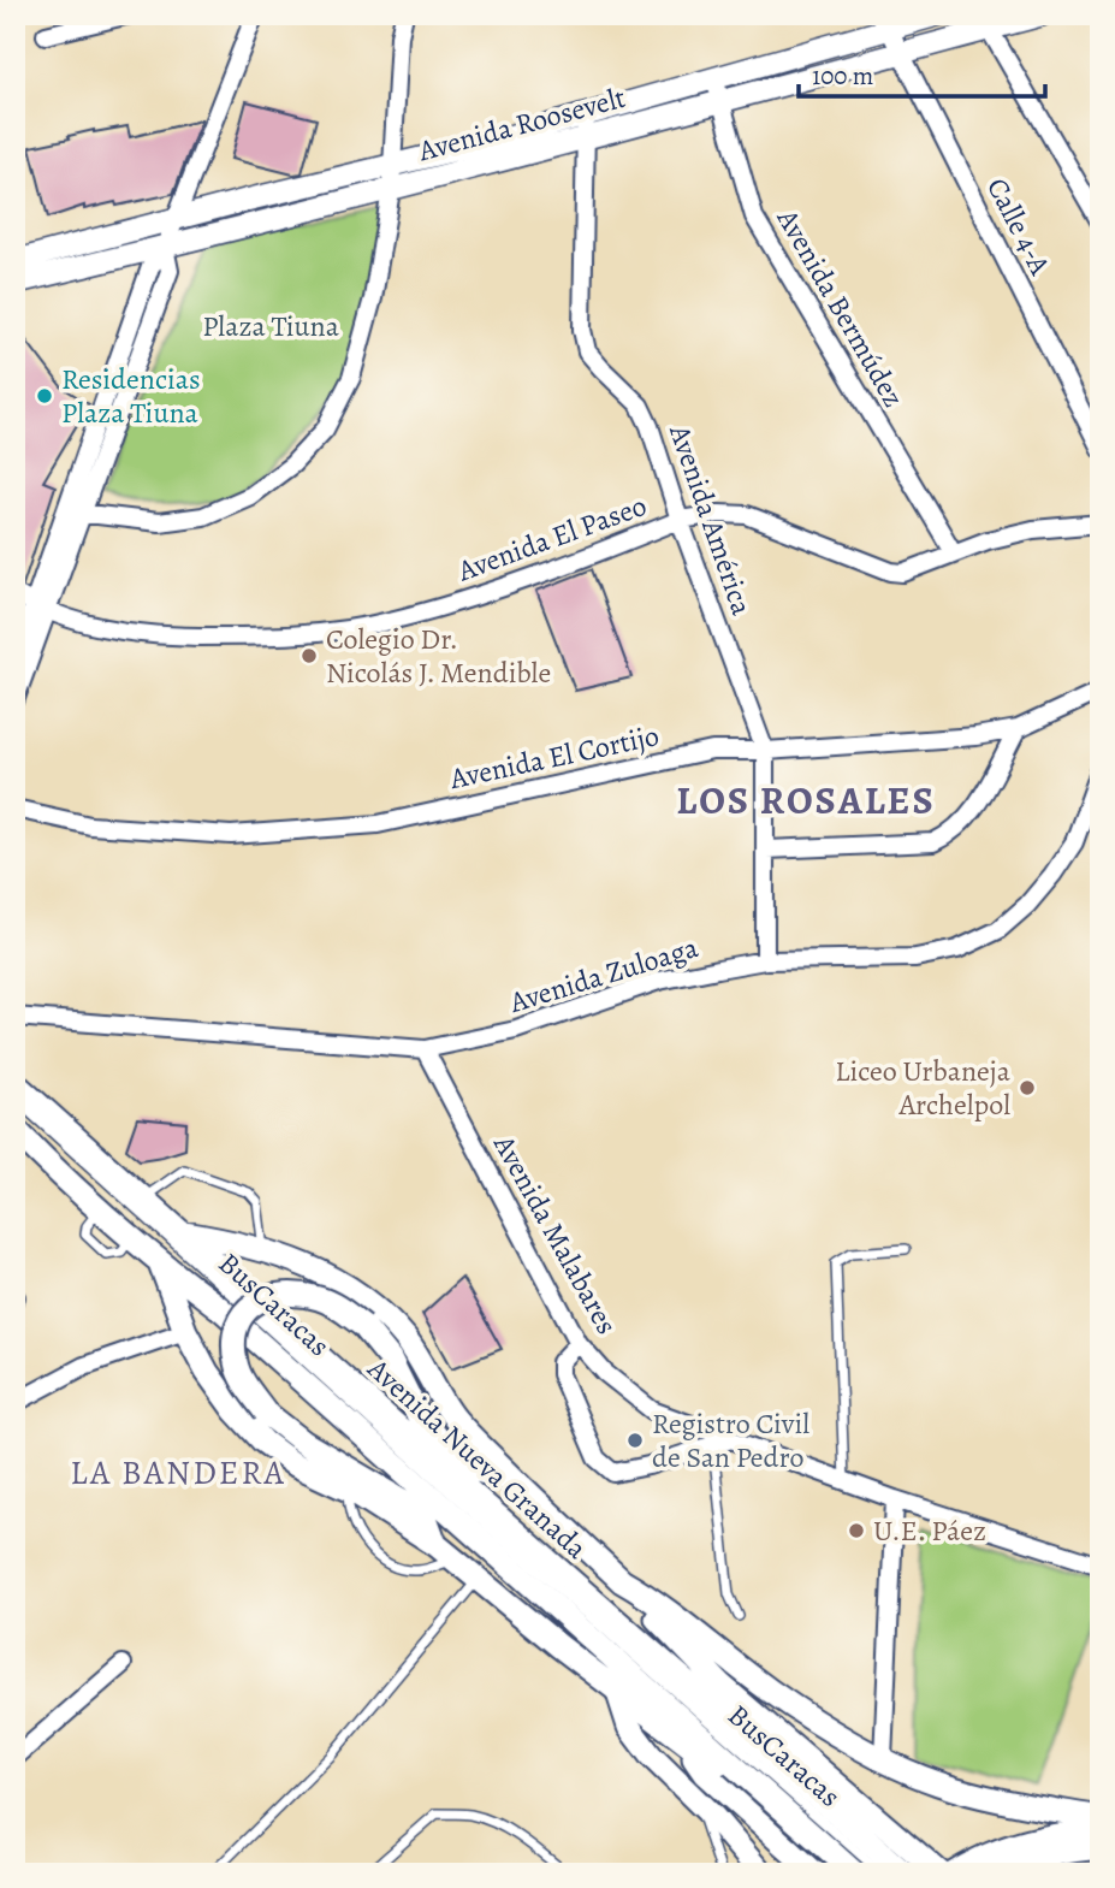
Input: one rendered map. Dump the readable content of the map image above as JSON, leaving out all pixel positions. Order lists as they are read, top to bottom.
{
  "streets": {
    "main road": ["Avenida Nueva Granada"],
    "street": [
      "Avenida Roosevelt",
      "Calle 4-A",
      "Avenida Bermúdez",
      "Avenida América",
      "Avenida El Paseo",
      "Avenida El Cortijo",
      "Avenida Zuloaga",
      "Avenida Malabares"
    ],
    "lane": ["BusCaracas"]
  },
  "crossings": [
    ["Avenida Roosevelt", "Calle 4-A"],
    ["Avenida Roosevelt", "Avenida Bermúdez"],
    ["Avenida Roosevelt", "Avenida América"],
    ["Avenida Bermúdez", "Avenida El Paseo"],
    ["Avenida América", "Avenida El Paseo"],
    ["Avenida América", "Avenida El Cortijo"],
    ["Avenida América", "Avenida Zuloaga"],
    ["Avenida Zuloaga", "Avenida Malabares"],
    ["BusCaracas", "Avenida Nueva Granada"]
  ],
  "districts": ["LOS ROSALES", "LA BANDERA"],
  "parks": ["Plaza Tiuna"],
  "places": [
    "Residencias Plaza Tiuna",
    "Colegio Dr. Nicolás J. Mendible",
    "Liceo Urbaneja Archelpol",
    "Registro Civil de San Pedro",
    "U.E. Páez"
  ],
  "scale_bar": "100 m"
}
